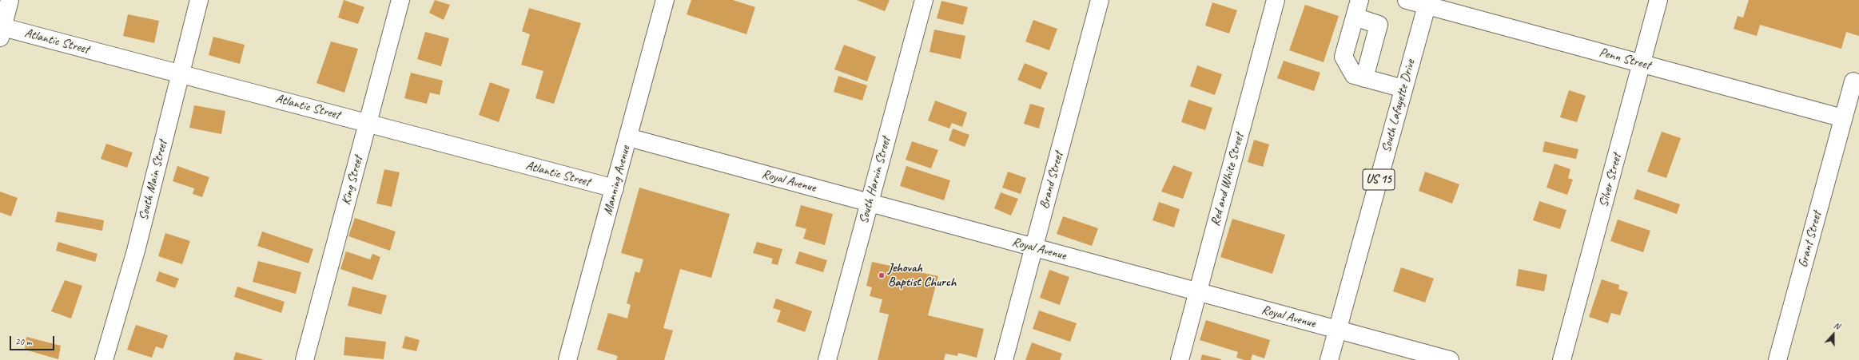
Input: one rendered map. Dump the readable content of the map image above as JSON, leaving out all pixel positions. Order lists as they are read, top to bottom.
{
  "streets": {
    "street": [
      "Atlantic Street",
      "Penn Street",
      "South Lafayette Drive",
      "Red and White Street",
      "US 15",
      "South Main Street",
      "King Street",
      "Manning Avenue",
      "South Harvin Street",
      "Brand Street",
      "Silver Street",
      "Royal Avenue",
      "Grant Street"
    ]
  },
  "crossings": [
    ["Atlantic Street", "South Main Street"],
    ["Atlantic Street", "King Street"],
    ["Atlantic Street", "Manning Avenue"],
    ["Penn Street", "South Lafayette Drive"],
    ["Penn Street", "Silver Street"],
    ["Penn Street", "Grant Street"],
    ["South Lafayette Drive", "Royal Avenue"],
    ["Red and White Street", "Royal Avenue"],
    ["Manning Avenue", "Royal Avenue"],
    ["South Harvin Street", "Royal Avenue"],
    ["Brand Street", "Royal Avenue"]
  ],
  "places": ["Jehovah Baptist Church"],
  "scale_bar": "20 m",
  "north": "top"
}
